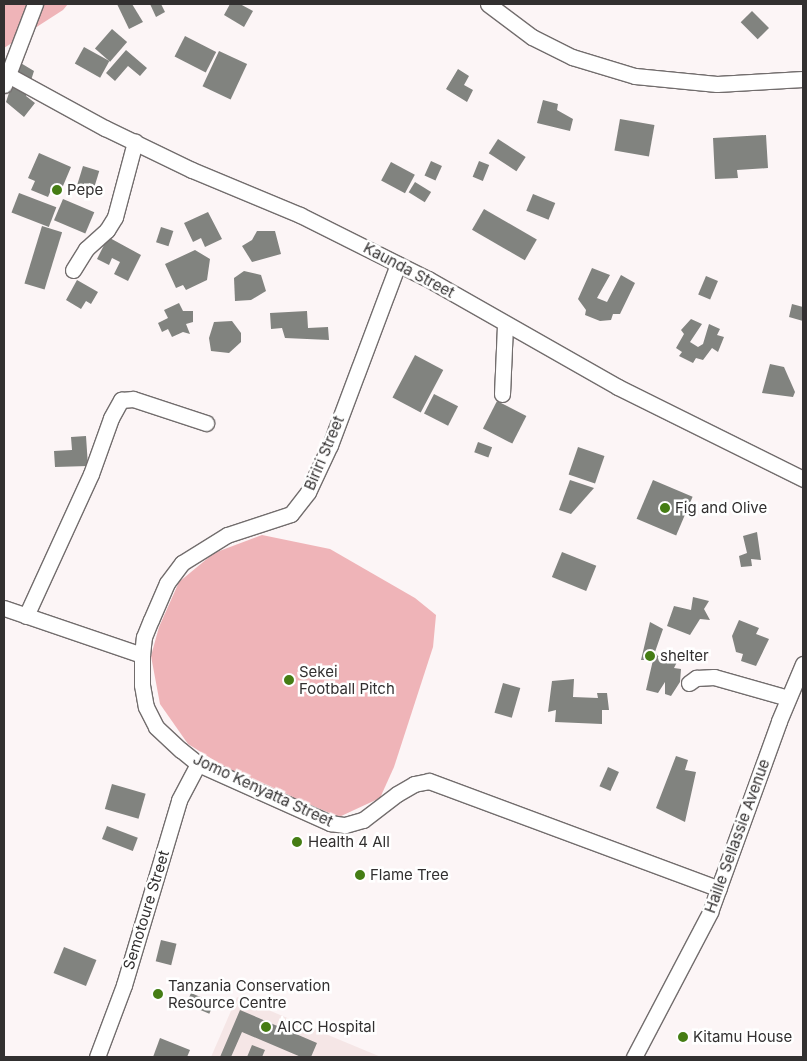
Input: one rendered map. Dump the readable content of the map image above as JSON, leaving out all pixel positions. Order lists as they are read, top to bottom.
{
  "streets": {
    "street": [
      "Kaunda Street",
      "Biriri Street",
      "Jomo Kenyatta Street",
      "Haille Sellassie Avenue",
      "Semotoure Street"
    ]
  },
  "crossings": [
    ["Kaunda Street", "Biriri Street"],
    ["Biriri Street", "Jomo Kenyatta Street"],
    ["Jomo Kenyatta Street", "Haille Sellassie Avenue"],
    ["Jomo Kenyatta Street", "Semotoure Street"]
  ],
  "places": [
    "Pepe",
    "Fig and Olive",
    "shelter",
    "Sekei Football Pitch",
    "Health 4 All",
    "Flame Tree",
    "Tanzania Conservation Resource Centre",
    "AICC Hospital",
    "Kitamu House"
  ]
}
